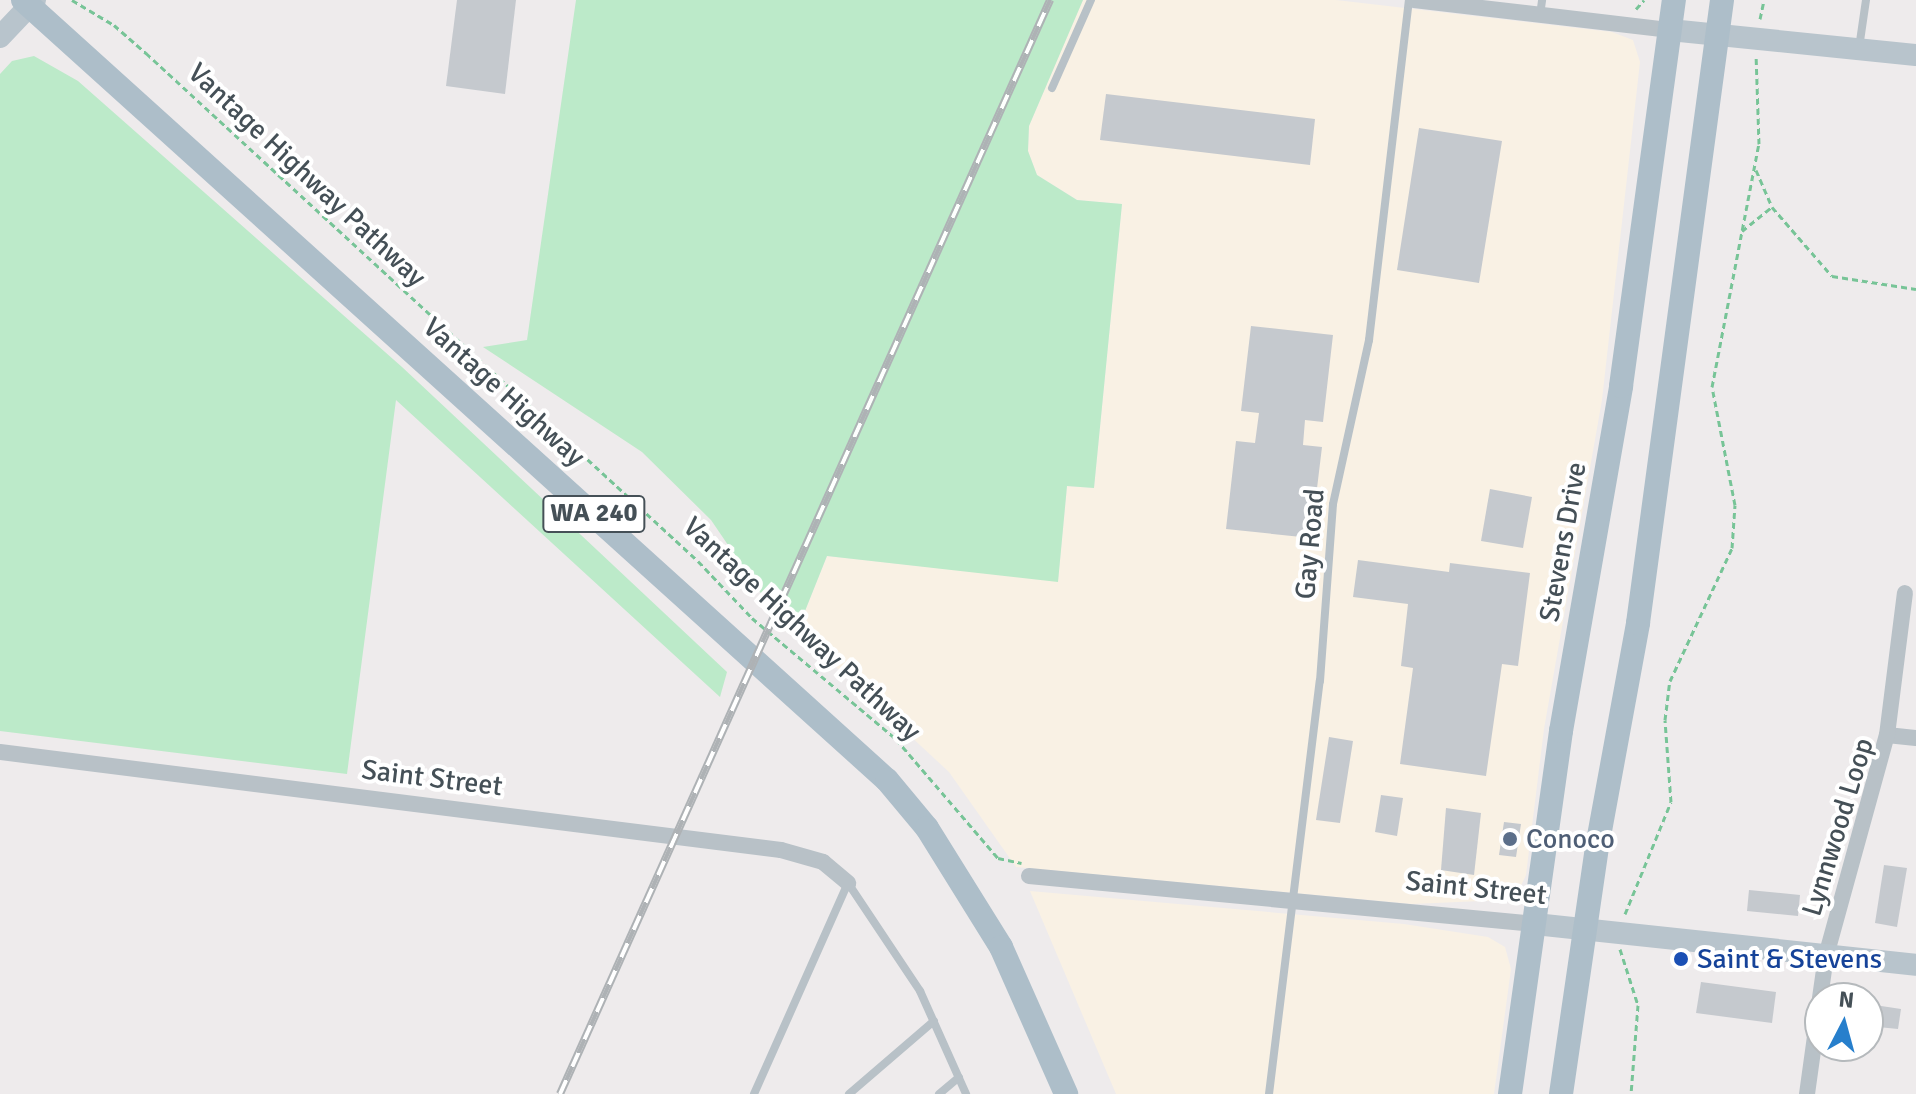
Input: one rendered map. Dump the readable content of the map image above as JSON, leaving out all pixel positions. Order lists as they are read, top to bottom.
{
  "streets": {
    "main road": ["Vantage Highway", "WA 240", "Stevens Drive"],
    "street": ["Saint Street", "Lynnwood Loop"],
    "lane": ["Gay Road"],
    "path": ["Vantage Highway Pathway"]
  },
  "crossings": [
    ["Vantage Highway Pathway", "Saint Street"],
    ["Stevens Drive", "Saint Street"],
    ["Gay Road", "Saint Street"],
    ["Saint Street", "Lynnwood Loop"]
  ],
  "places": ["Conoco", "Saint & Stevens"],
  "north": "top"
}
